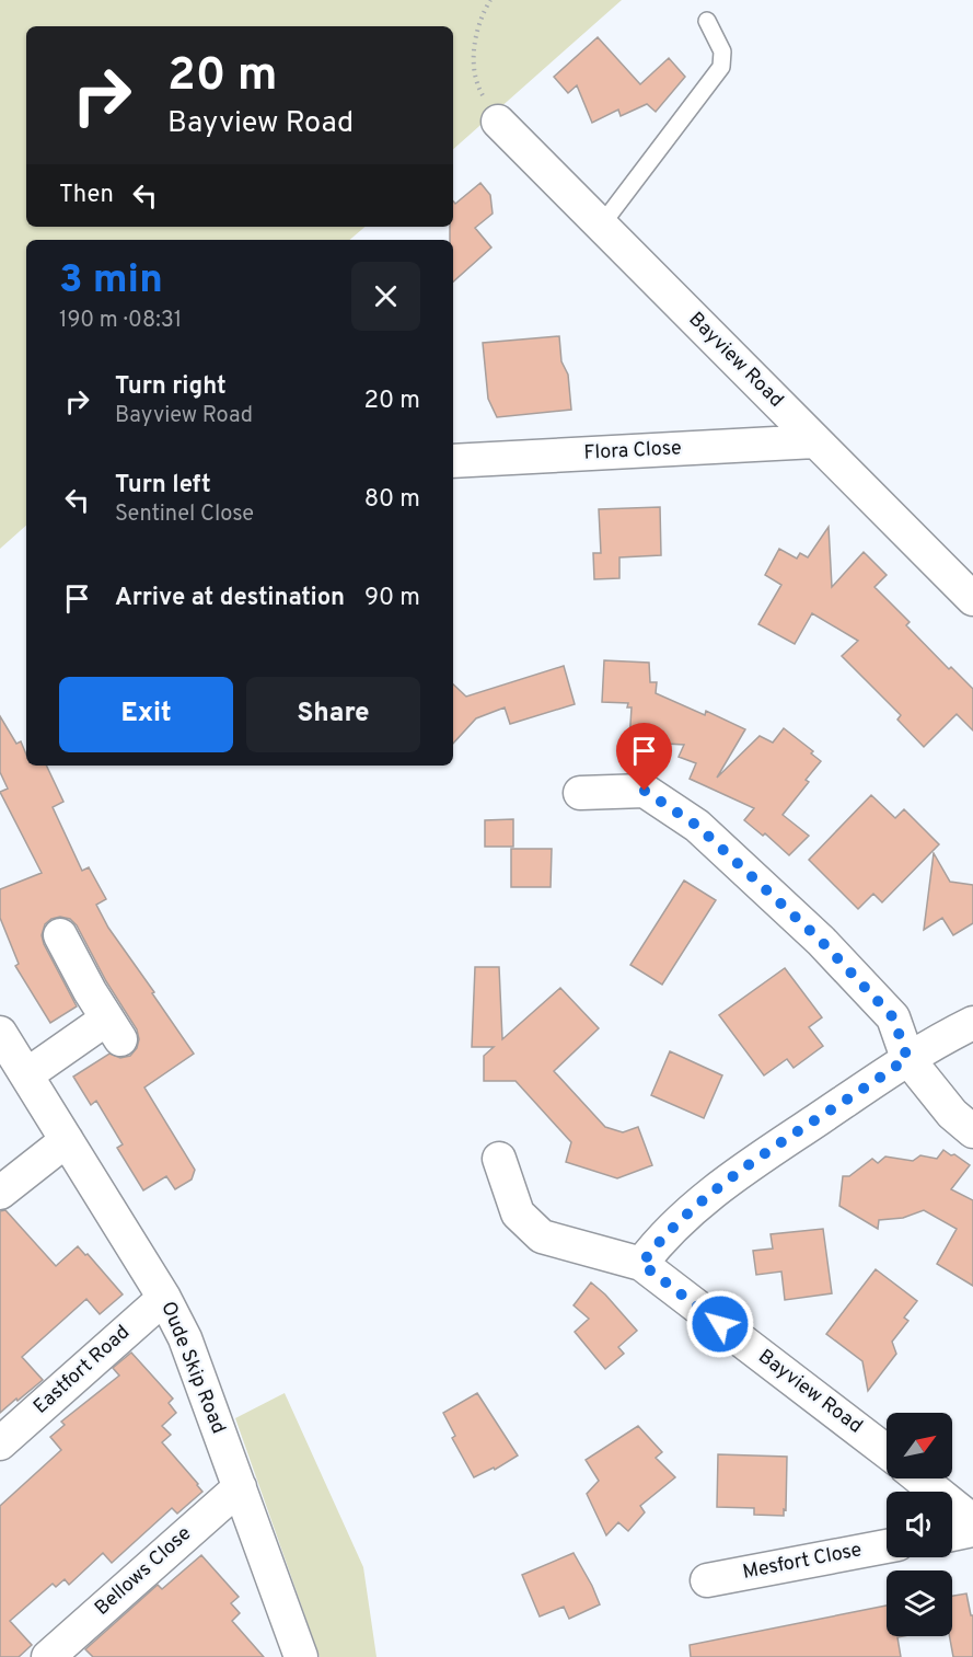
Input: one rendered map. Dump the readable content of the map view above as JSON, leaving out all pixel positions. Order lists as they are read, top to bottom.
{
  "streets": {
    "street": [
      "Bayview Road",
      "Flora Close",
      "Oude Skip Road",
      "Eastfort Road",
      "Mesfort Close",
      "Bellows Close"
    ]
  },
  "crossings": [
    ["Bayview Road", "Flora Close"],
    ["Oude Skip Road", "Eastfort Road"],
    ["Oude Skip Road", "Bellows Close"]
  ],
  "north": "top right",
  "page": {
    "turn": ["20 m", "Bayview Road"],
    "then": "Then",
    "heading": ["3 min", "190 m · 08:31"],
    "list": [
      {
        "name": "Turn right",
        "note": "Bayview Road",
        "value": "20 m"
      },
      {
        "name": "Turn left",
        "note": "Sentinel Close",
        "value": "80 m"
      },
      {
        "name": "Arrive at destination",
        "value": "90 m"
      }
    ],
    "buttons": ["Exit", "Share"]
  }
}
